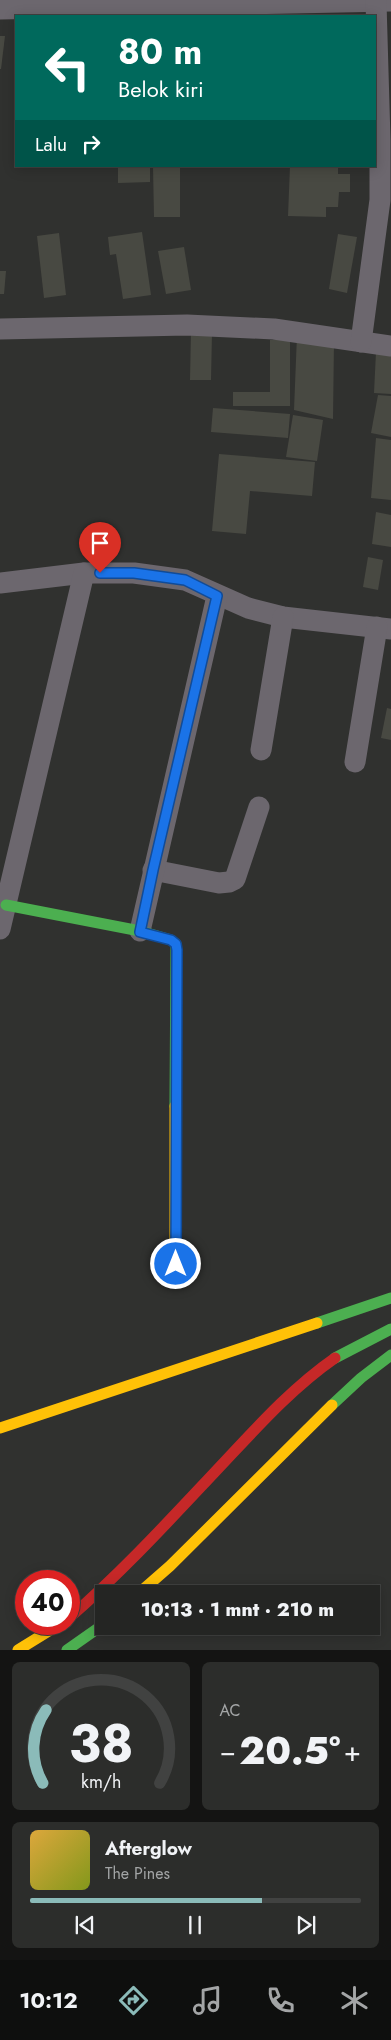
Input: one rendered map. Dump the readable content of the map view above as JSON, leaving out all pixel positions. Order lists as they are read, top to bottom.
{
  "page": {
    "turn": ["80 m", "Belok kiri"],
    "then": "Lalu",
    "limit": "40",
    "trip": "10:13 · 1 mnt · 210 m",
    "tile": "AC",
    "heat": ["−", "20.5°", "+"],
    "song": ["Afterglow", "The Pines"],
    "tabs": "10:12",
    "gauge": ["38", "km/h"]
  }
}
